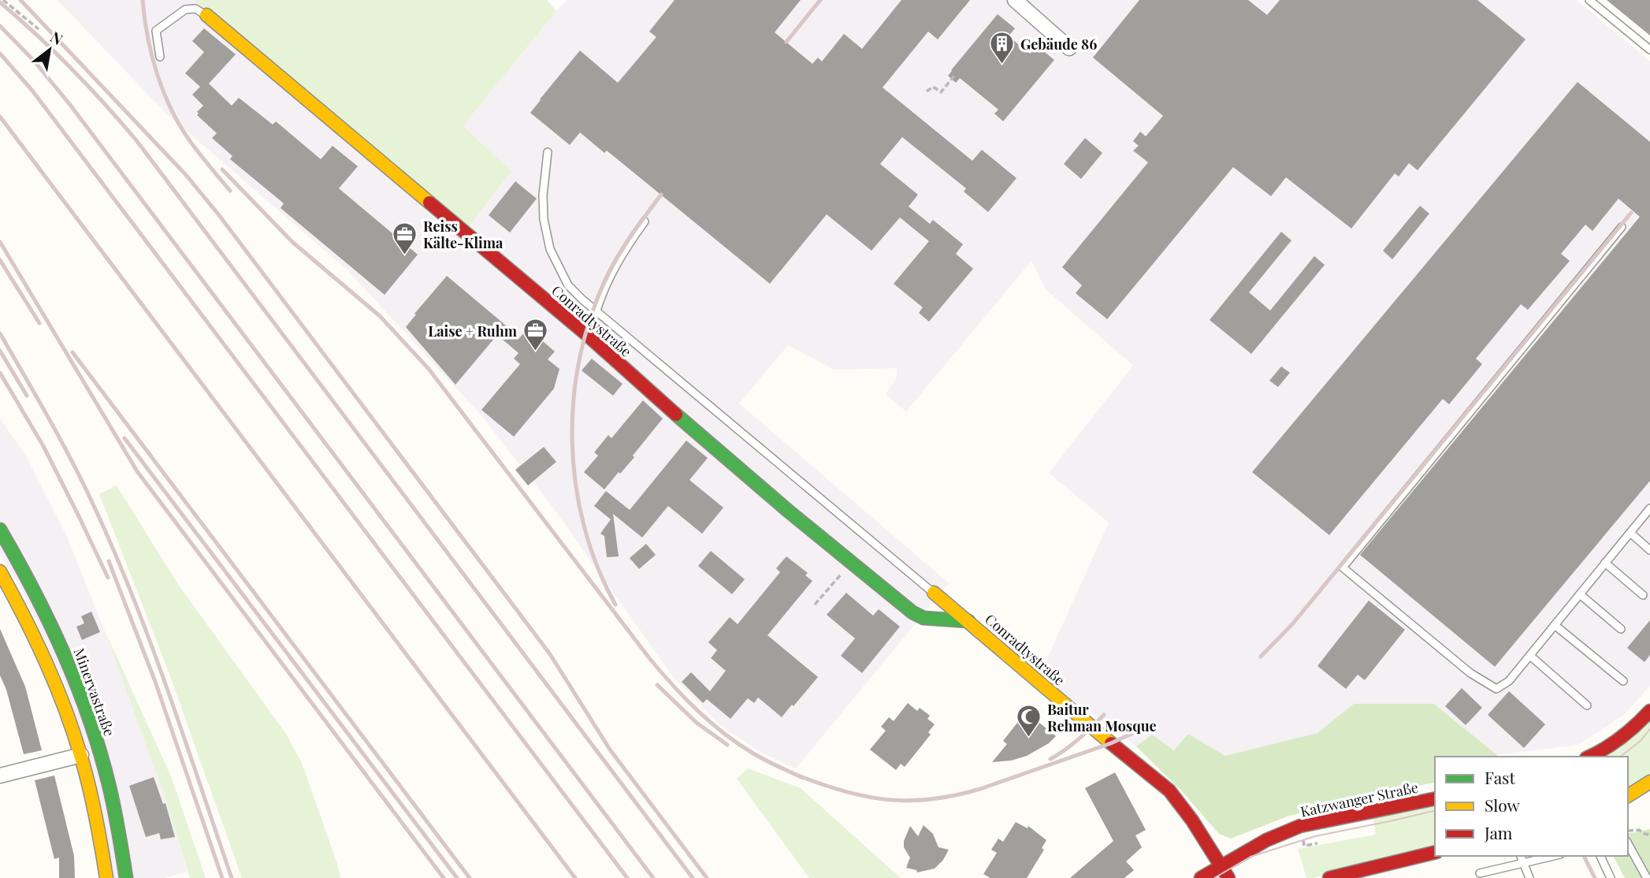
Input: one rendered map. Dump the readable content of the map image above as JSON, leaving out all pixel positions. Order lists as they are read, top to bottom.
{
  "streets": {
    "street": ["Conradtystraße", "Minervastraße", "Katzwanger Straße"]
  },
  "crossings": [
    ["Conradtystraße", "Katzwanger Straße"]
  ],
  "places": {
    "building": ["Gebäude 86"],
    "office": ["Reiss Kälte-Klima", "Laise + Ruhm"],
    "mosque": ["Baitur Rehman Mosque"]
  },
  "legend": ["Fast", "Slow", "Jam"],
  "north": "top right"
}
